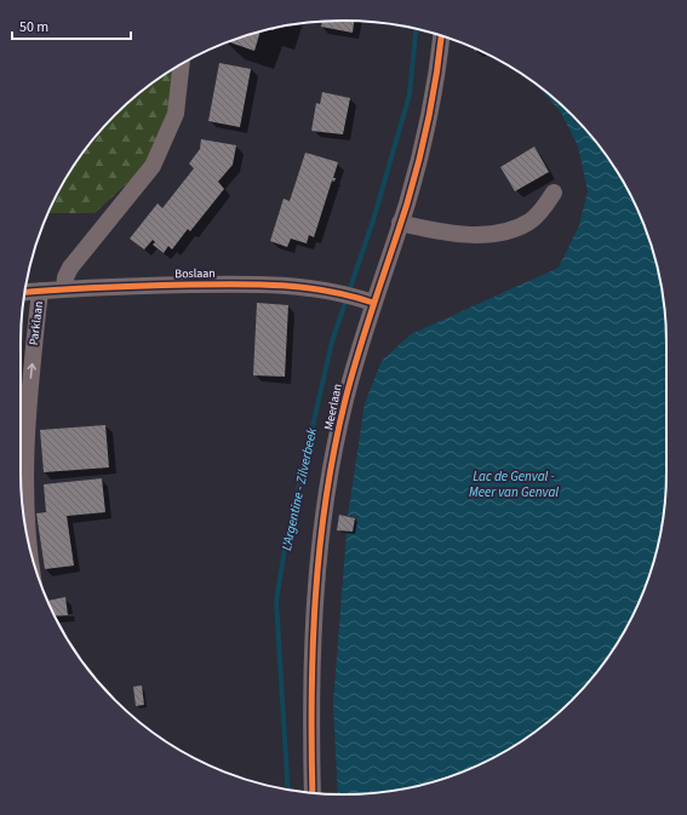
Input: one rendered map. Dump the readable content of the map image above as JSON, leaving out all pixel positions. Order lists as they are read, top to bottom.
{
  "streets": {
    "street": ["Boslaan", "Parklaan", "Meerlaan"]
  },
  "crossings": [
    ["Boslaan", "Parklaan"],
    ["Boslaan", "Meerlaan"]
  ],
  "one_way": ["Parklaan"],
  "water": ["Lac de Genval - Meer van Genval", "L'Argentine - Zilverbeek"],
  "scale_bar": "50 m"
}
